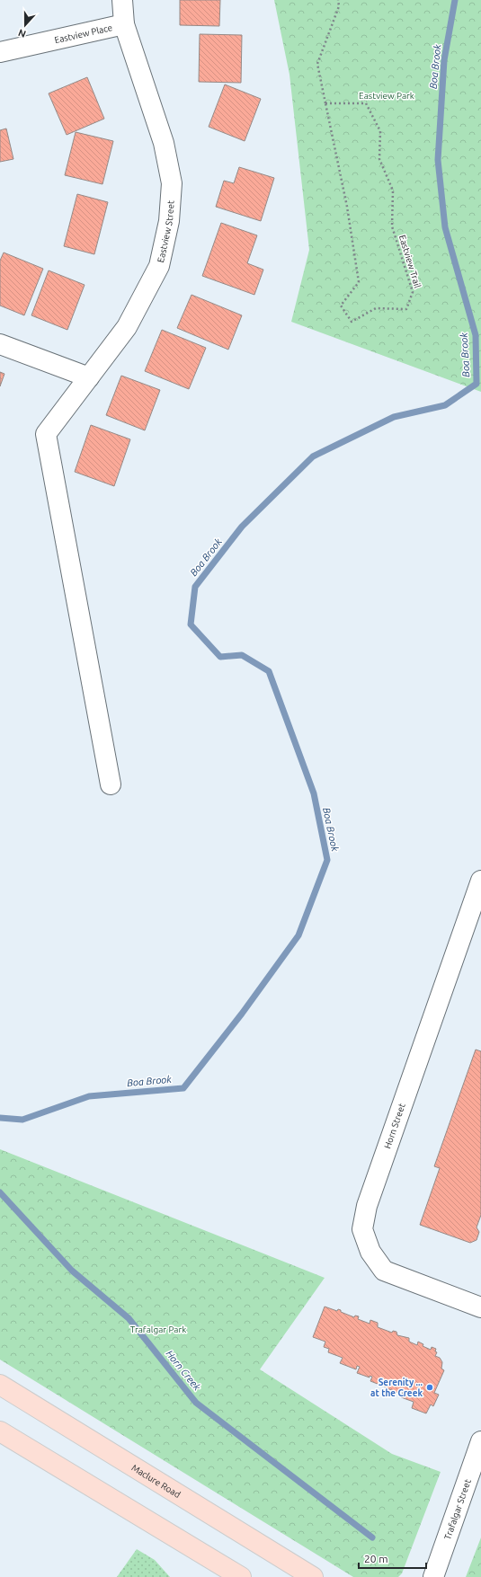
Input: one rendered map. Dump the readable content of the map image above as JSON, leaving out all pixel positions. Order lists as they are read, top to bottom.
{
  "streets": {
    "main road": ["Maclure Road"],
    "street": [
      "Eastview Place",
      "Eastview Street",
      "Horn Street",
      "Trafalgar Street"
    ],
    "path": ["Eastview Trail"]
  },
  "crossings": [
    ["Eastview Place", "Eastview Street"]
  ],
  "water": ["Boa Brook", "Horn Creek"],
  "parks": ["Eastview Park", "Trafalgar Park"],
  "places": ["Serenity ... at the Creek"],
  "scale_bar": "20 m",
  "north": "bottom"
}
